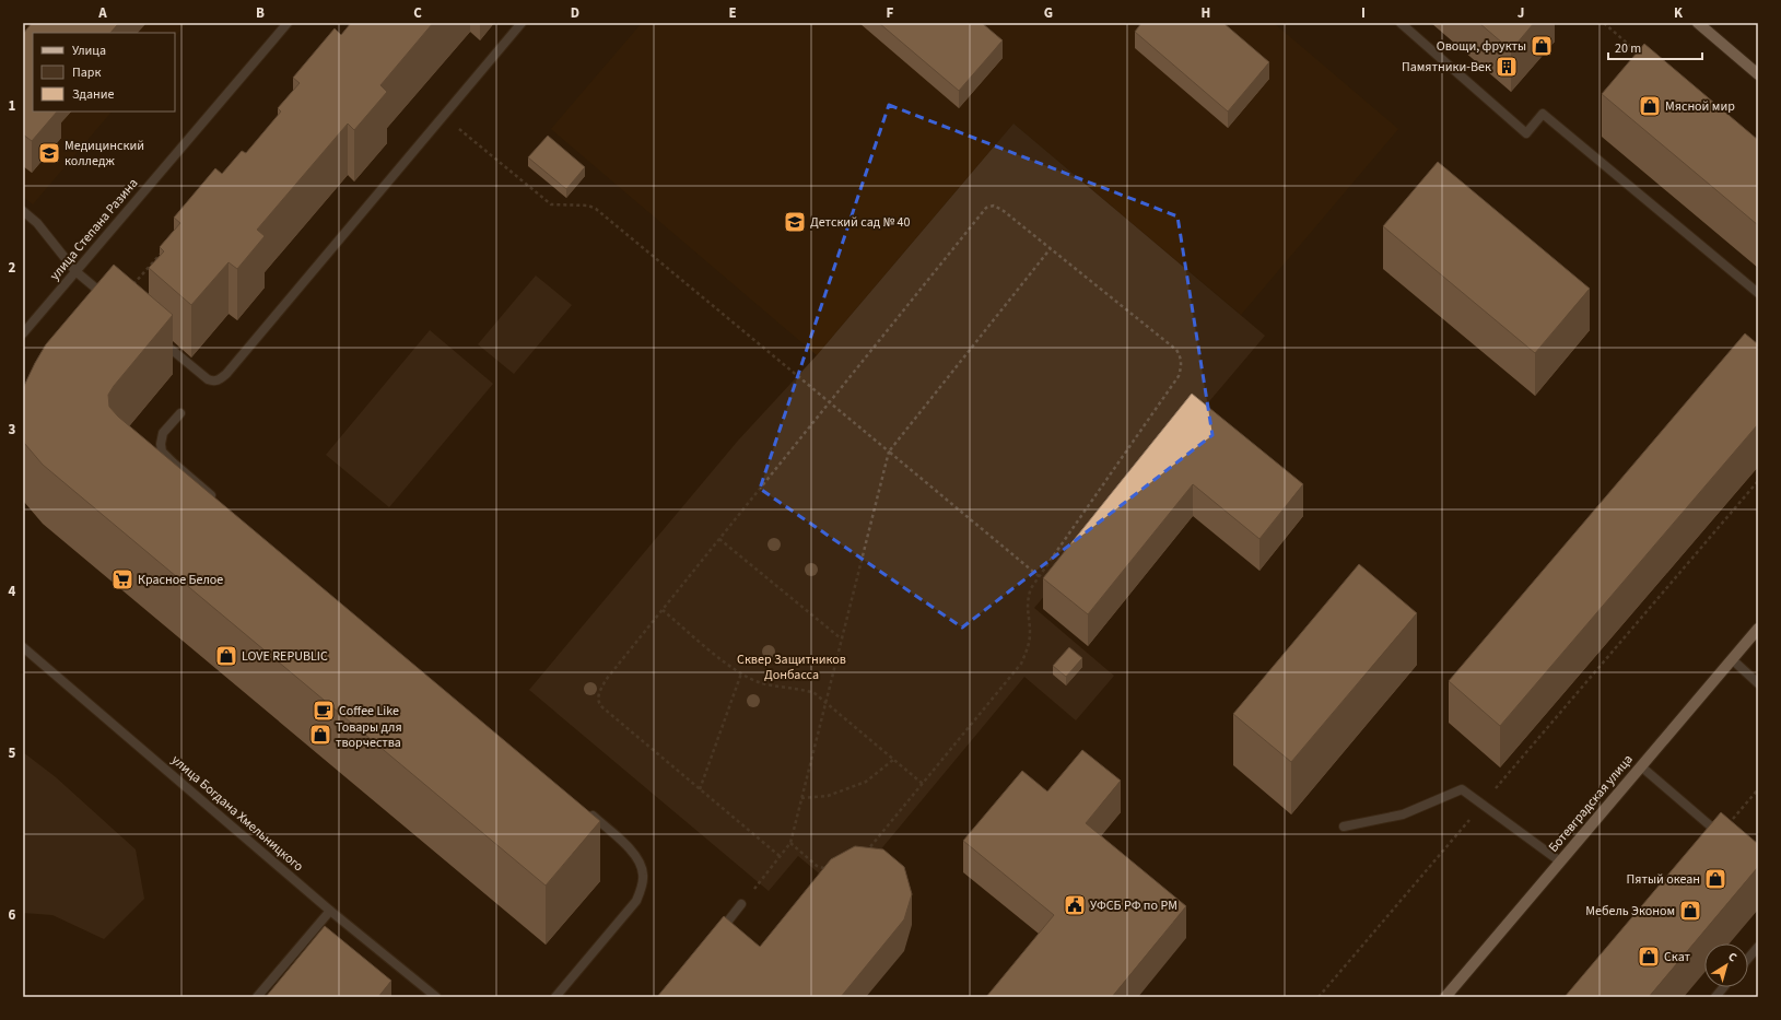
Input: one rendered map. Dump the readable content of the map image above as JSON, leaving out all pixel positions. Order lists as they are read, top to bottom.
{
  "streets": {
    "main road": ["Ботевградская улица"],
    "street": ["улица Степана Разина", "улица Богдана Хмельницкого"]
  },
  "parks": ["Сквер Защитников Донбасса"],
  "places": {
    "shop": [
      "Овощи, фрукты",
      "Мясной мир",
      "LOVE REPUBLIC",
      "Товары для творчества",
      "Пятый океан",
      "Мебель Эконом",
      "Скат"
    ],
    "building": ["Памятники-Век"],
    "school or university": ["Медицинский колледж", "Детский сад № 40"],
    "supermarket": ["Красное Белое"],
    "cafe": ["Coffee Like"],
    "public building": ["УФСБ РФ по РМ"]
  },
  "legend": ["Улица", "Парк", "Здание"],
  "scale_bar": "20 m",
  "north": "top right",
  "grid": {
    "columns": [
      "A",
      "B",
      "C",
      "D",
      "E",
      "F",
      "G",
      "H",
      "I",
      "J",
      "K"
    ],
    "rows": [
      "1",
      "2",
      "3",
      "4",
      "5",
      "6"
    ]
  }
}
